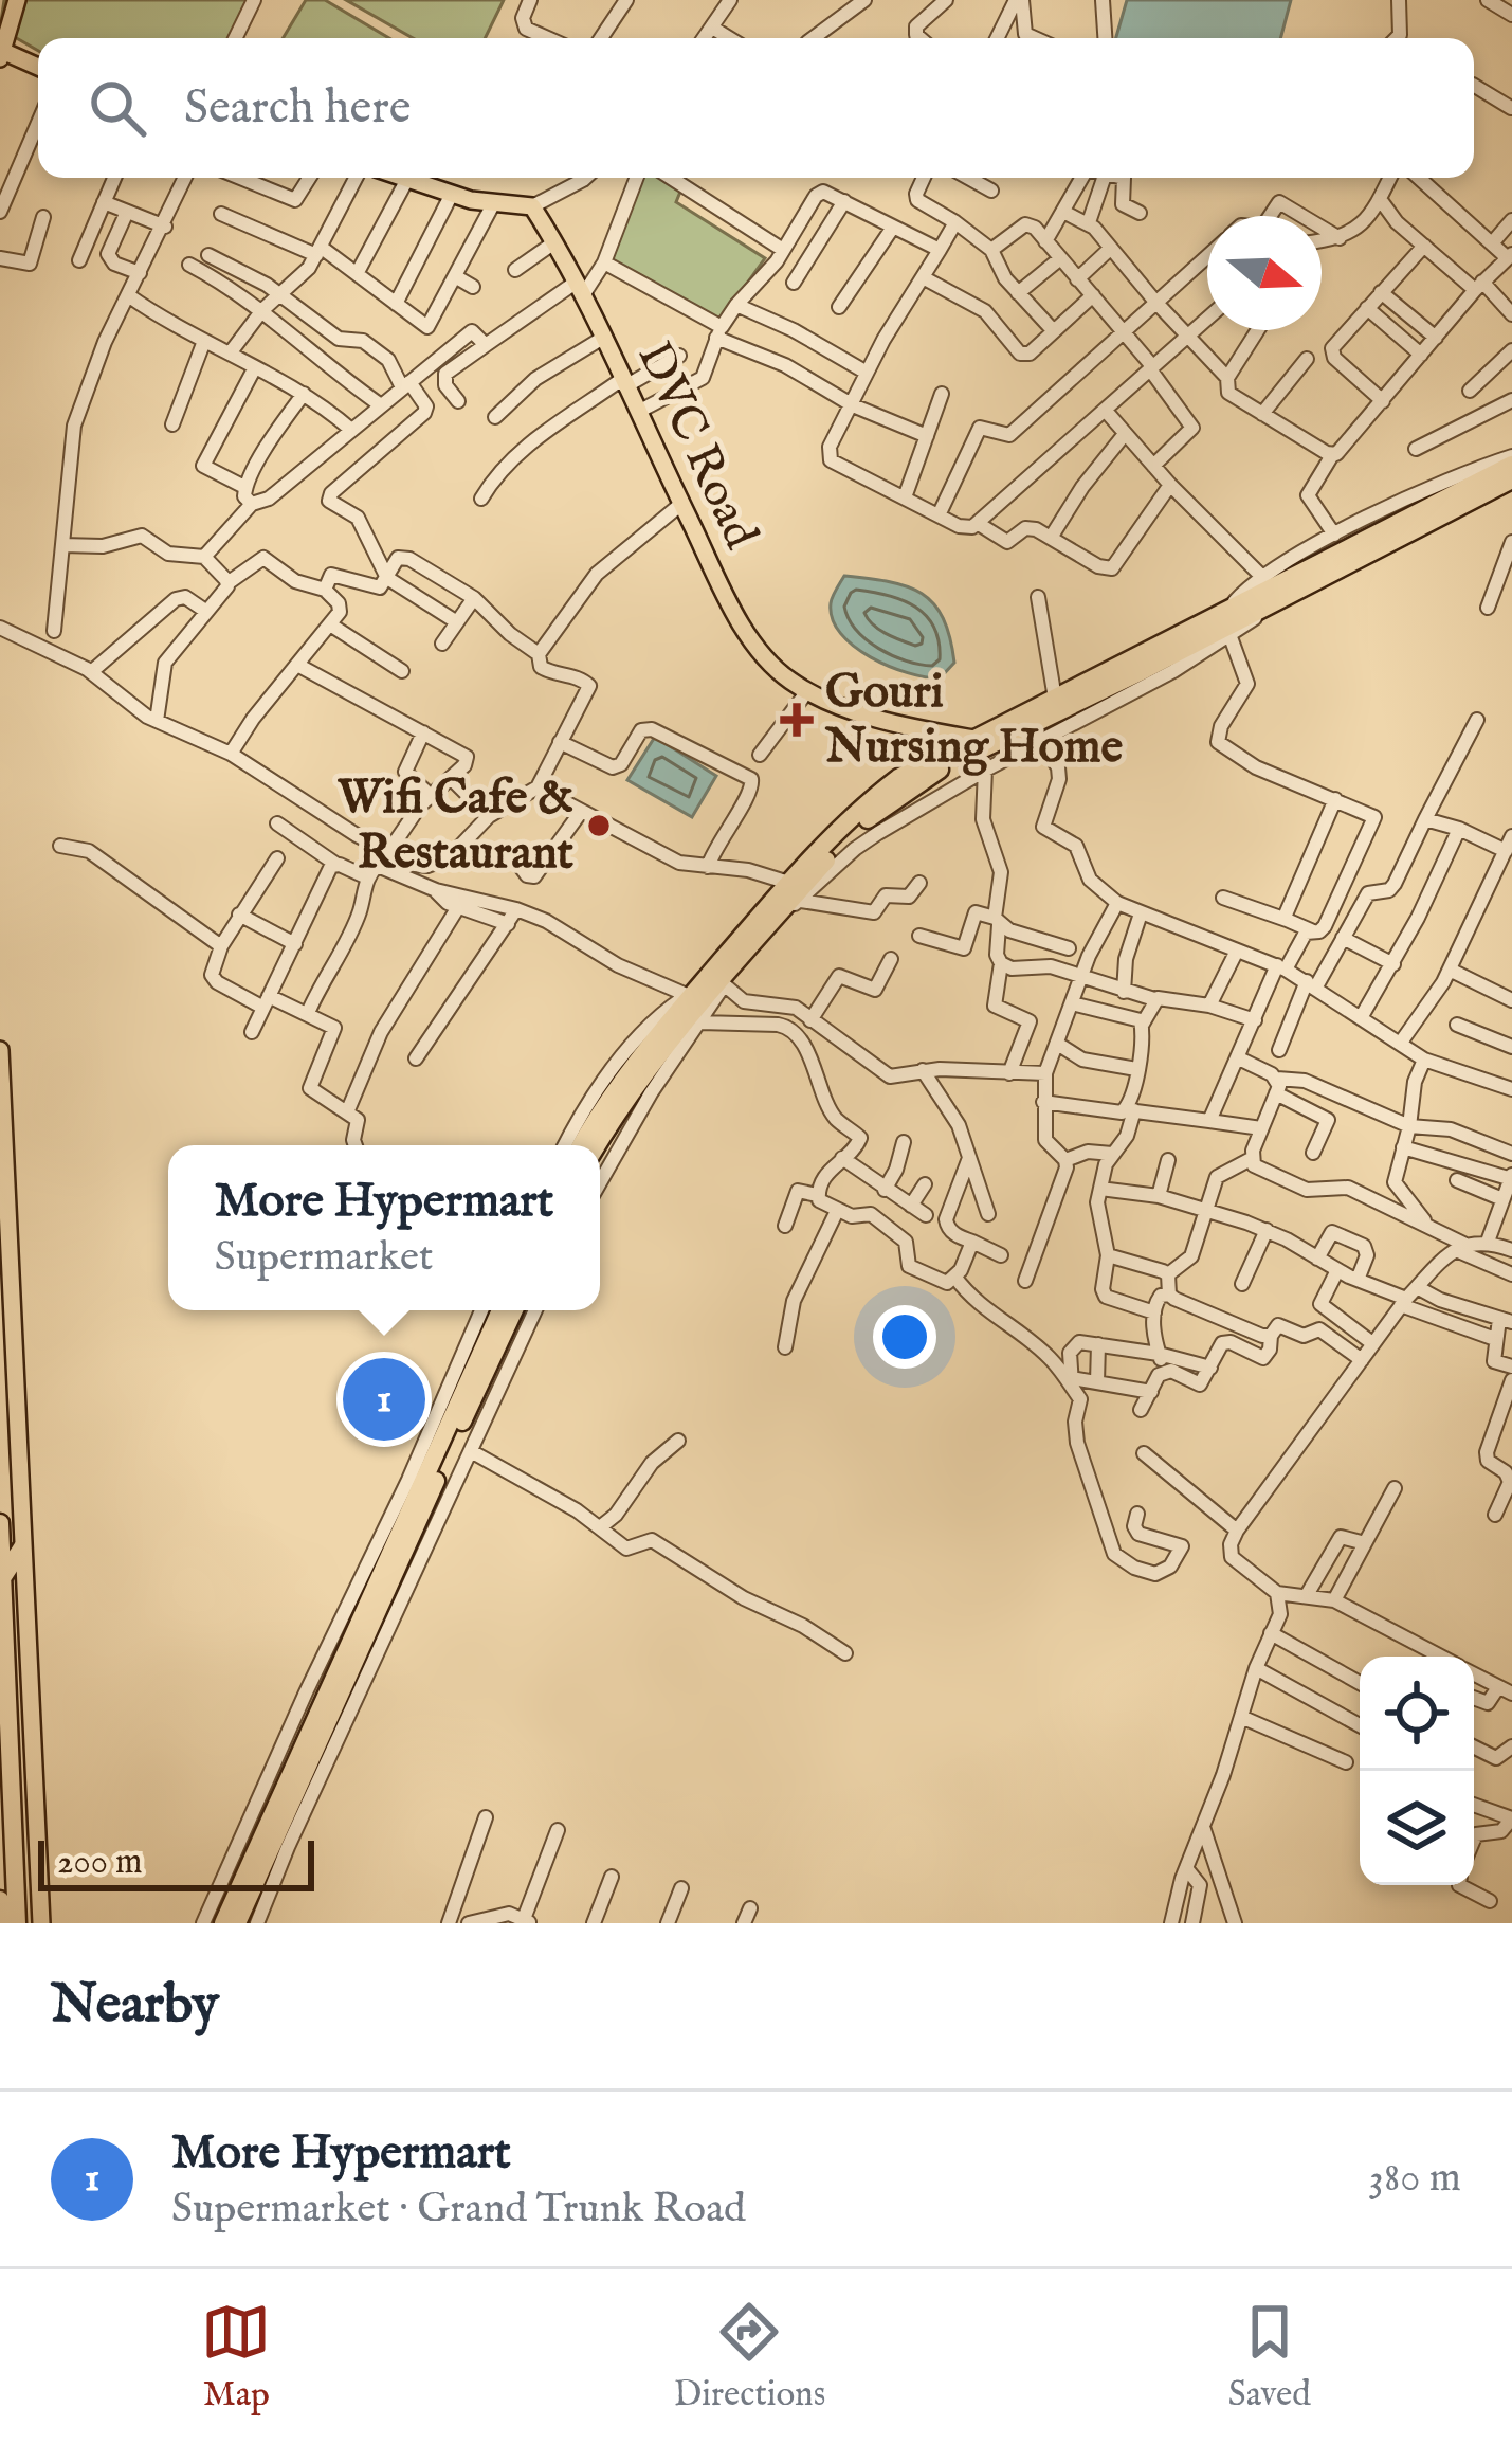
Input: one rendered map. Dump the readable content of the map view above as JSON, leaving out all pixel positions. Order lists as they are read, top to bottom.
{
  "streets": {
    "main road": ["DVC Road"]
  },
  "places": {
    "health": ["Gouri Nursing Home"],
    "other": ["Wifi Cafe & Restaurant"]
  },
  "scale_bar": "200 m",
  "north": "right",
  "page": {
    "search": "Search here",
    "popup": ["More Hypermart", "Supermarket"],
    "pins": "1",
    "scale": "200 m",
    "heading": "Nearby",
    "list": [
      {
        "mark": "1",
        "name": "More Hypermart",
        "note": "Supermarket · Grand Trunk Road",
        "value": "380 m"
      }
    ],
    "nav": ["Map", "Directions", "Saved"]
  }
}
